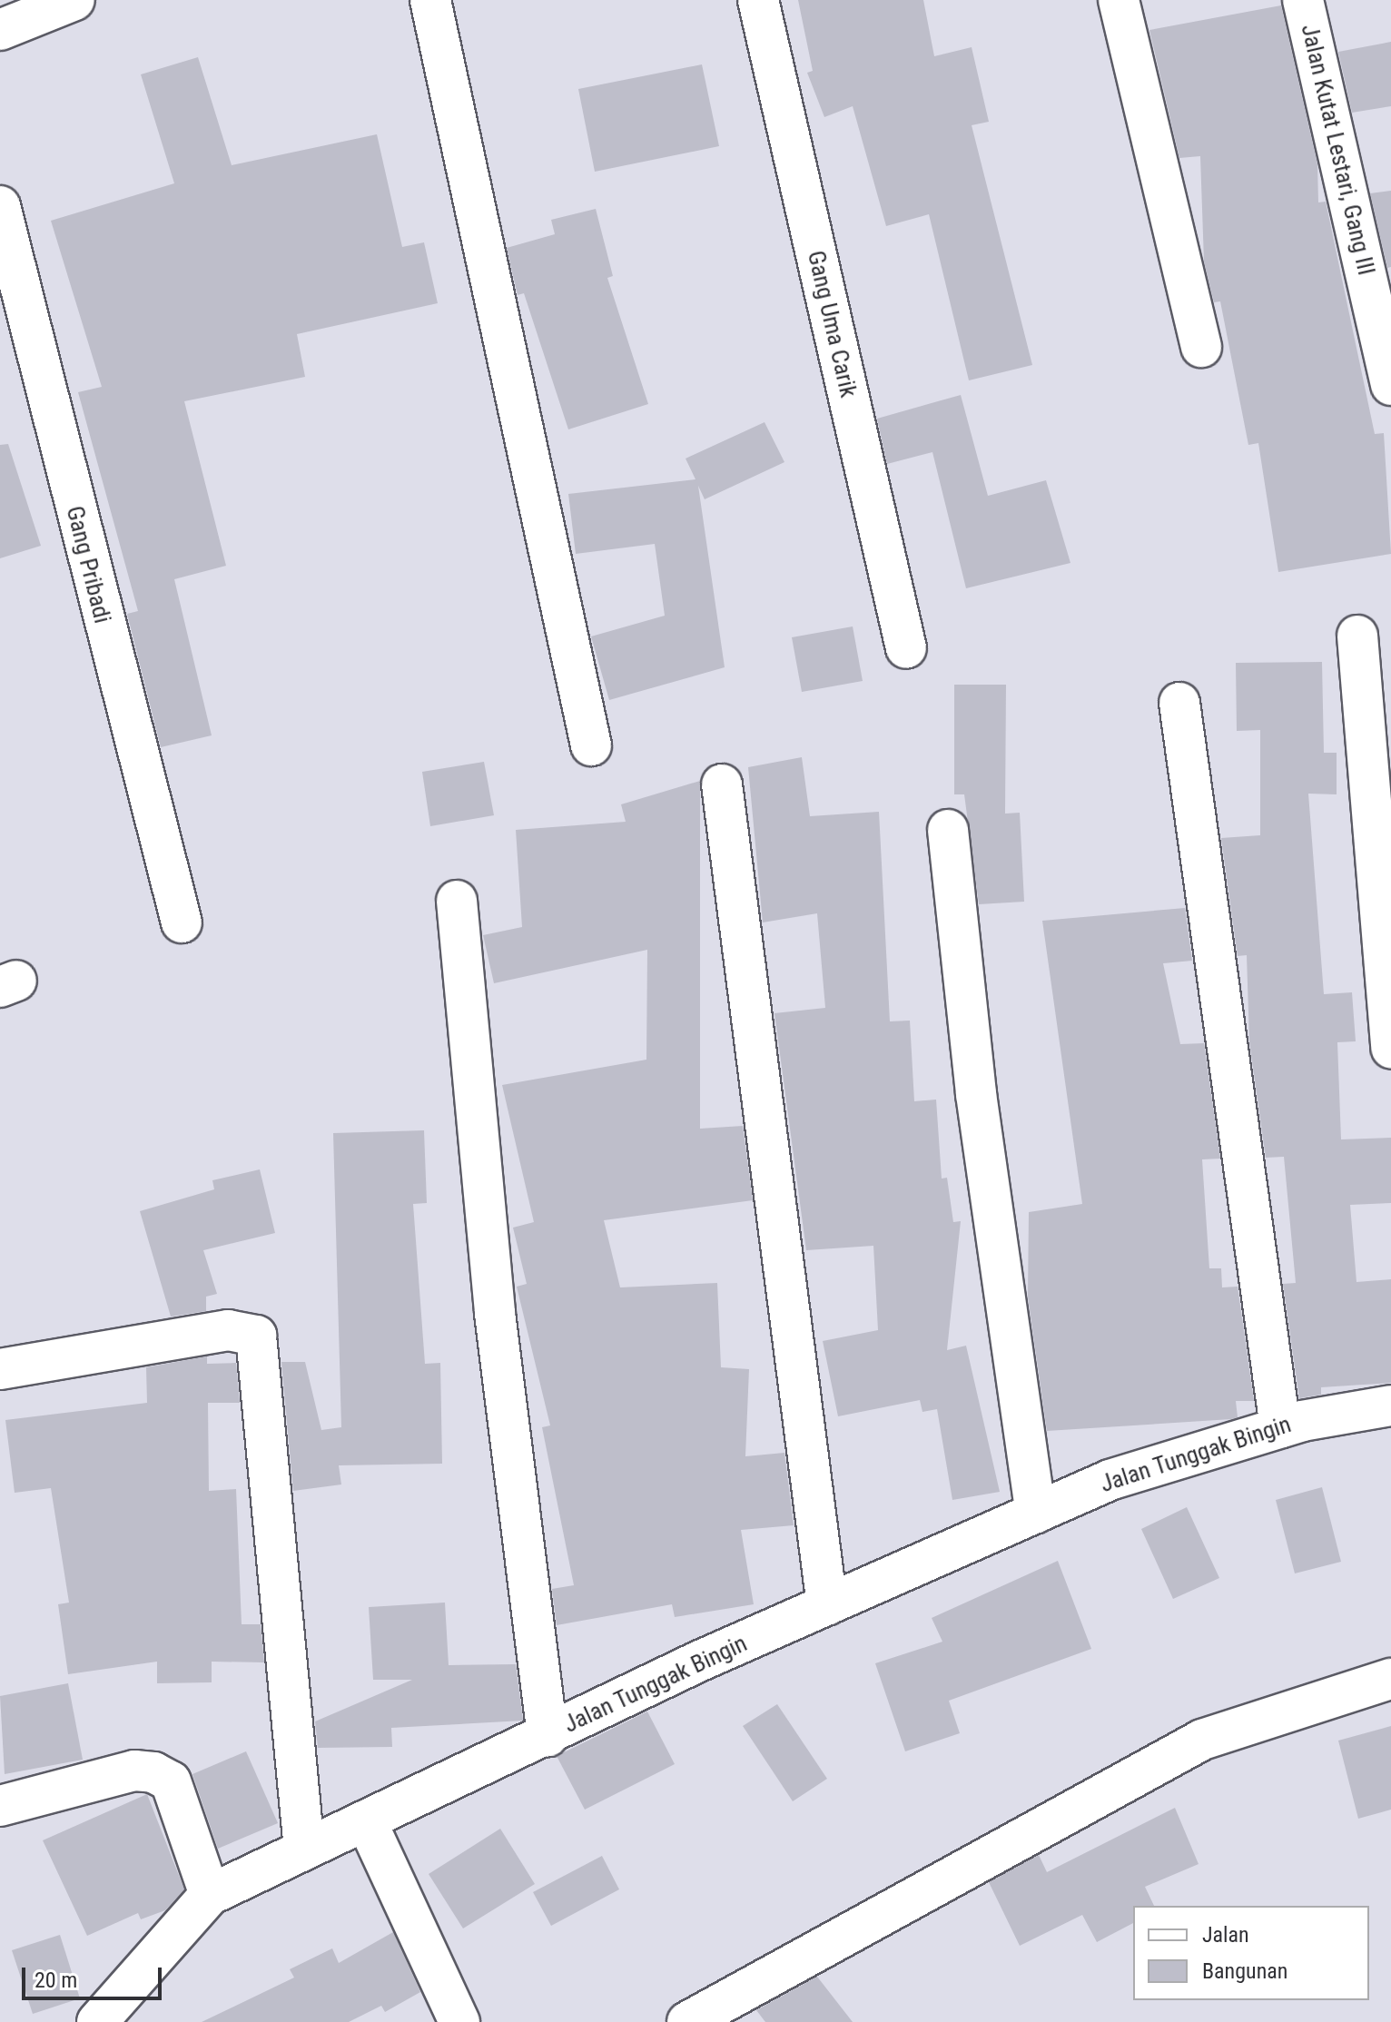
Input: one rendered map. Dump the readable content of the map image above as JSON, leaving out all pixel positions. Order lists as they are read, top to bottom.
{
  "streets": {
    "street": [
      "Jalan Kutat Lestari, Gang III",
      "Gang Uma Carik",
      "Gang Pribadi",
      "Jalan Tunggak Bingin"
    ]
  },
  "legend": ["Jalan", "Bangunan"],
  "scale_bar": "20 m"
}
